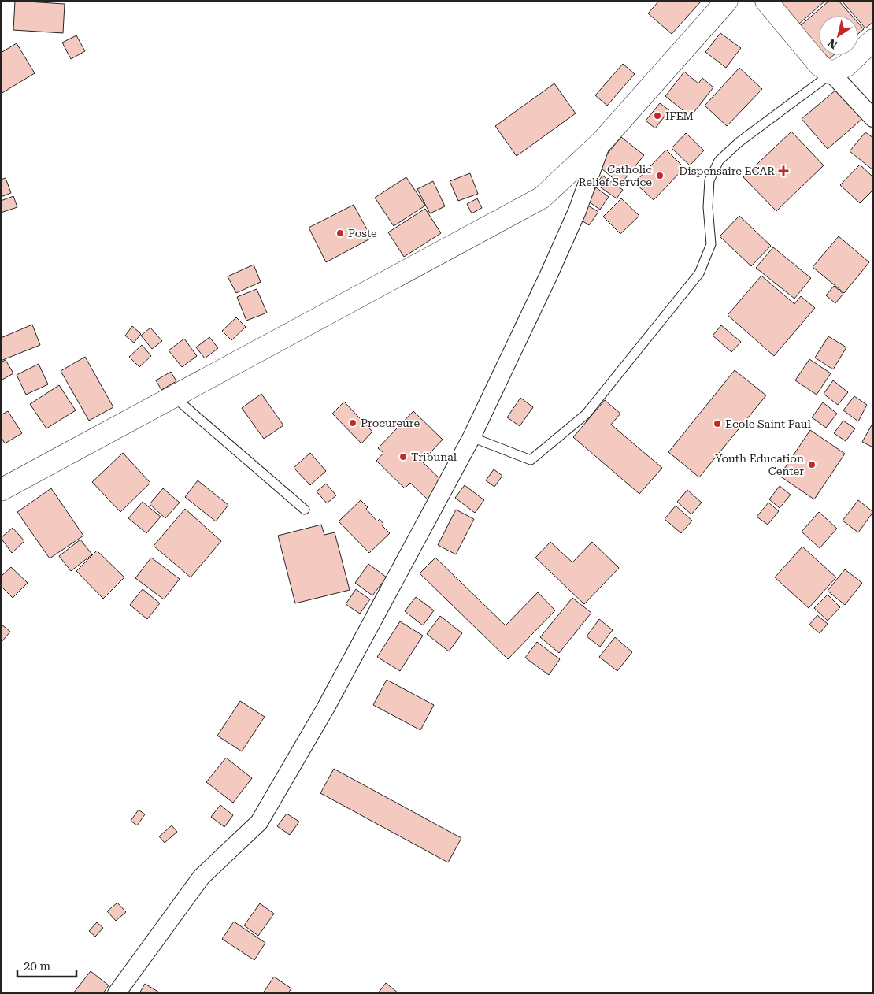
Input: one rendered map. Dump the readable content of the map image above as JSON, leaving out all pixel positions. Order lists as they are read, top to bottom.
{
  "places": {
    "other": [
      "IFEM",
      "Catholic Relief Service",
      "Poste",
      "Procureure",
      "Ecole Saint Paul",
      "Tribunal",
      "Youth Education Center"
    ],
    "health": ["Dispensaire ECAR"]
  },
  "scale_bar": "20 m",
  "north": "bottom left"
}
